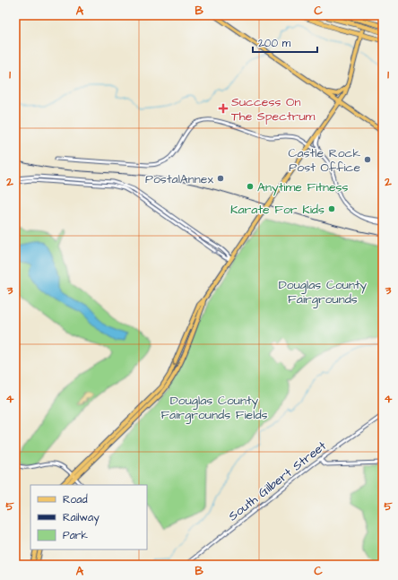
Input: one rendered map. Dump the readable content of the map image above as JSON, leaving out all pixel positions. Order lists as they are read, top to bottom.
{
  "streets": {
    "street": ["South Gilbert Street"]
  },
  "parks": ["Douglas County Fairgrounds", "Douglas County Fairgrounds Fields"],
  "places": {
    "health": ["Success On The Spectrum"],
    "other": [
      "Castle Rock Post Office",
      "PostalAnnex",
      "Anytime Fitness",
      "Karate For Kids"
    ]
  },
  "legend": ["Road", "Railway", "Park"],
  "scale_bar": "200 m",
  "grid": {
    "columns": ["A", "B", "C"],
    "rows": [
      "1",
      "2",
      "3",
      "4",
      "5"
    ]
  }
}
